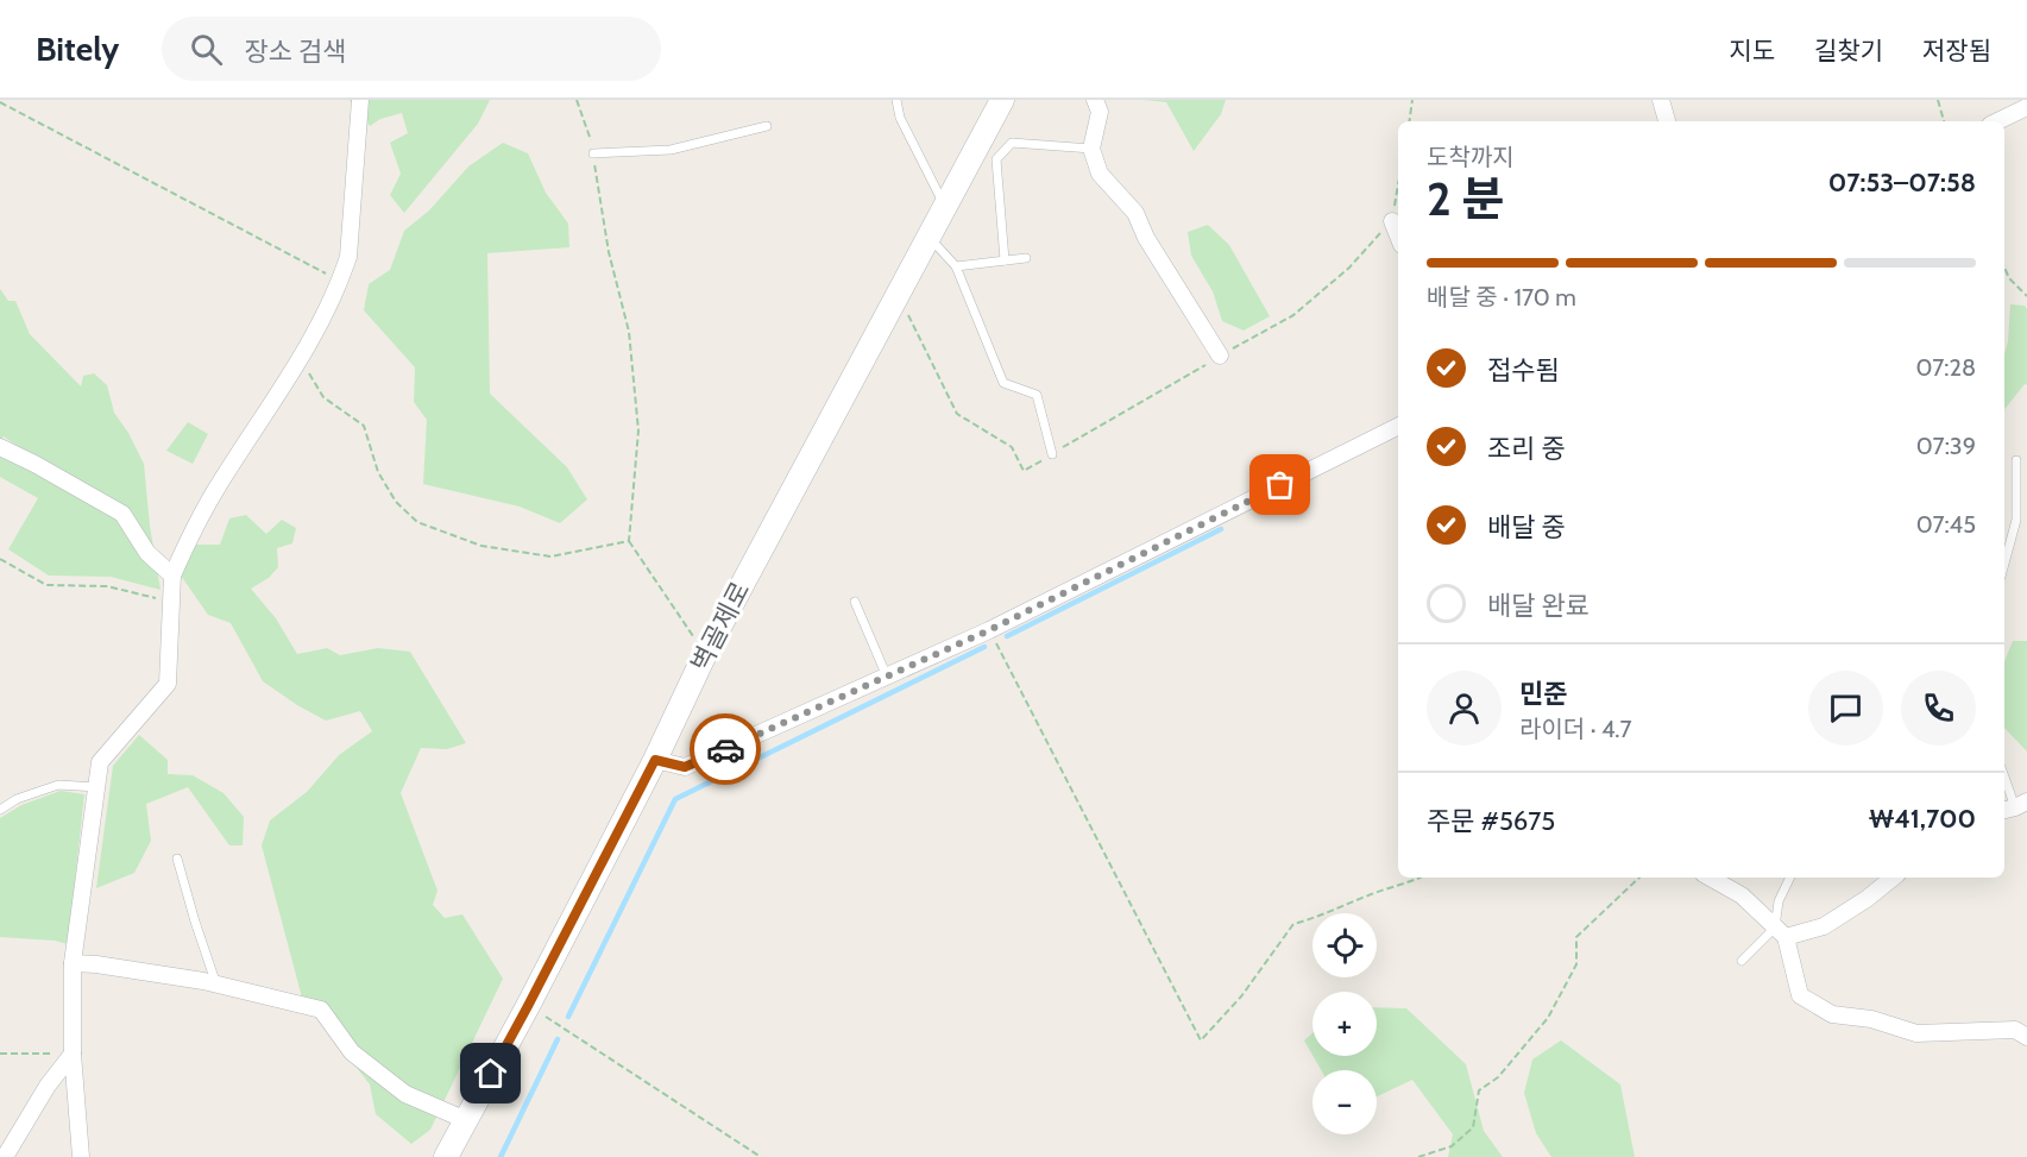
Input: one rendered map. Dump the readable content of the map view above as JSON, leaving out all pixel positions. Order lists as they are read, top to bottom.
{
  "streets": {
    "street": ["벽골제로"]
  },
  "page": {
    "header": "Bitely",
    "search": "장소 검색",
    "nav": ["지도", "길찾기", "저장됨"],
    "heading": ["2 분", "도착까지", "07:53–07:58"],
    "panel": [
      "민준",
      "라이더 · 4.7",
      "주문 #5675",
      "₩41,700"
    ],
    "bar": "배달 중 · 170 m",
    "list": [
      ["접수됨", "07:28"],
      ["조리 중", "07:39"],
      ["배달 중", "07:45"],
      "배달 완료"
    ],
    "map_buttons": ["+", "−"]
  }
}
